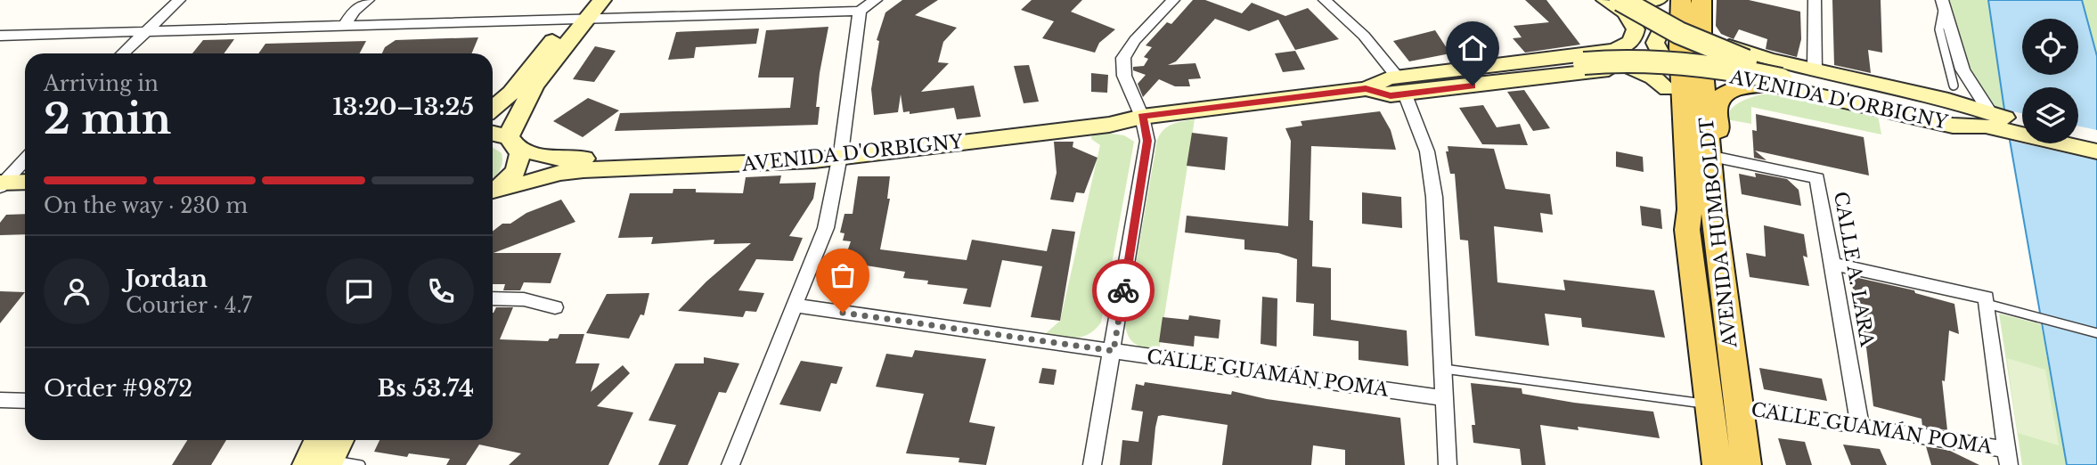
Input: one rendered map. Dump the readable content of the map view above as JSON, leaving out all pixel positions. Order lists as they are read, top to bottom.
{
  "streets": {
    "main road": ["AVENIDA D'ORBIGNY", "AVENIDA HUMBOLDT"],
    "street": ["CALLE A. LARA", "CALLE GUAMÁN POMA"]
  },
  "crossings": [
    ["AVENIDA HUMBOLDT", "CALLE GUAMÁN POMA"],
    ["CALLE A. LARA", "CALLE GUAMÁN POMA"]
  ],
  "page": {
    "heading": ["2 min", "Arriving in", "13:20–13:25"],
    "panel": [
      "Jordan",
      "Courier · 4.7",
      "Order #9872",
      "Bs 53.74"
    ],
    "bar": "On the way · 230 m"
  }
}
